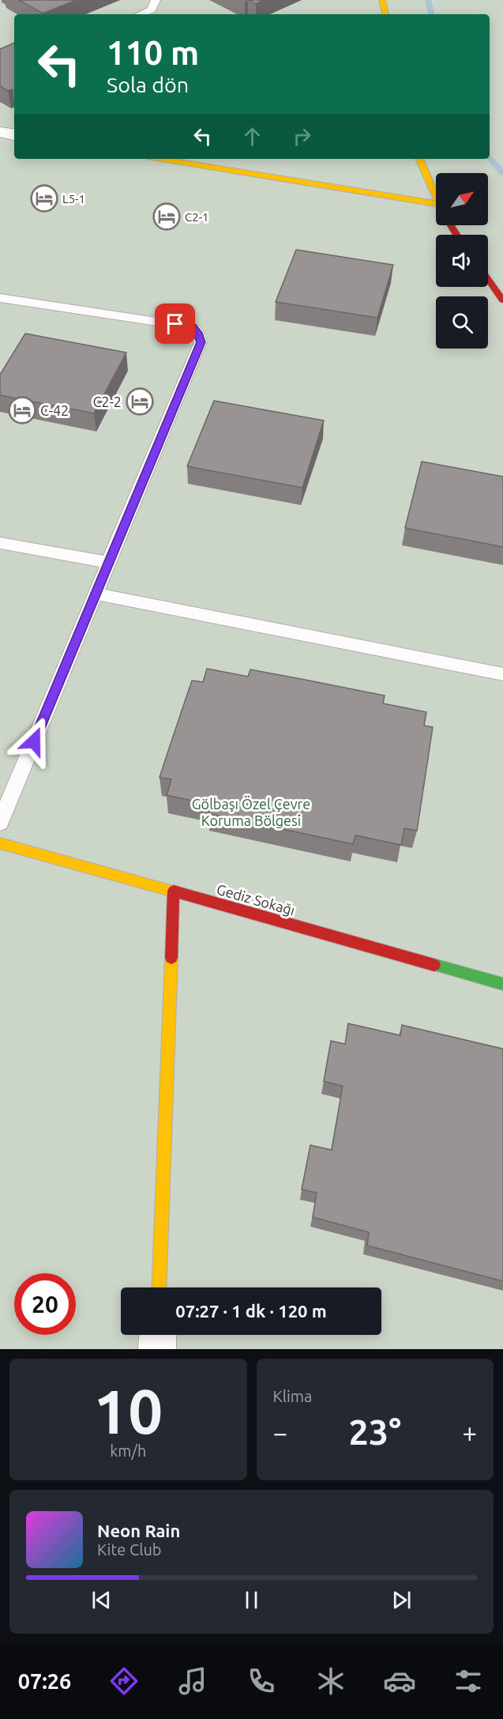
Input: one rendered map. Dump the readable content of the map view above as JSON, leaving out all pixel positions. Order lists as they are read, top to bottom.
{
  "streets": {
    "street": ["Gediz Sokağı"]
  },
  "parks": ["Gölbaşı Özel Çevre Koruma Bölgesi"],
  "places": {
    "hotel": [
      "L5-1",
      "C2-1",
      "C2-2",
      "C-42"
    ]
  },
  "north": "top right",
  "page": {
    "turn": ["110 m", "Sola dön"],
    "limit": "20",
    "trip": "07:27 · 1 dk · 120 m",
    "tile": [
      ["10", "km/h"],
      "Klima"
    ],
    "heat": ["−", "23°", "+"],
    "song": ["Neon Rain", "Kite Club"],
    "tabs": "07:26"
  }
}
